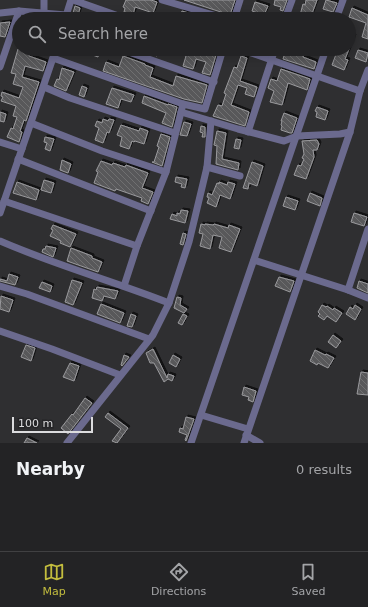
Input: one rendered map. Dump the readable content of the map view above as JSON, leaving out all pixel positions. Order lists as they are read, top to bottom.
{
  "scale_bar": "100 m",
  "page": {
    "search": "Search here",
    "scale": "100 m",
    "heading": ["Nearby", "0 results"],
    "nav": ["Map", "Directions", "Saved"]
  }
}
